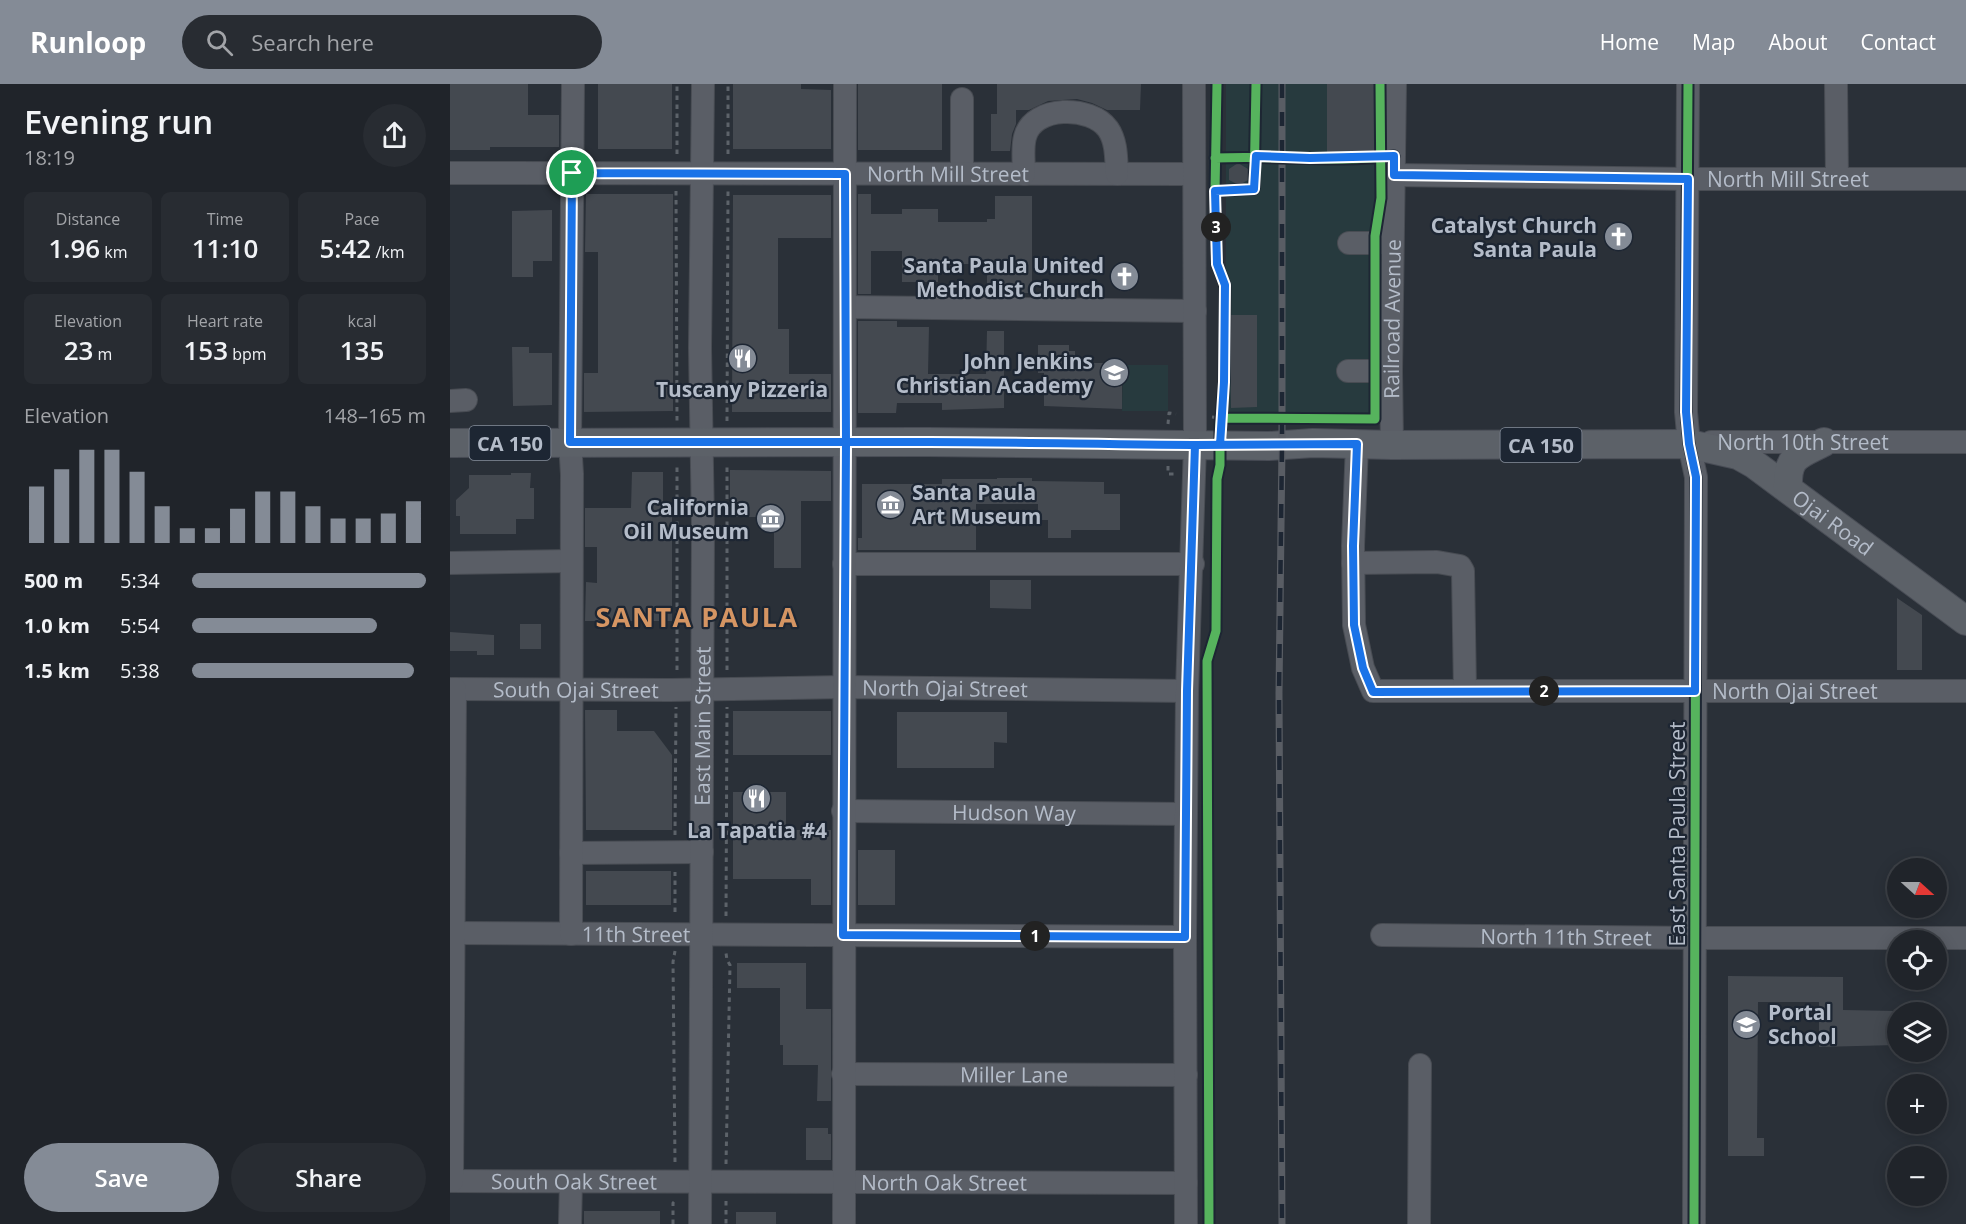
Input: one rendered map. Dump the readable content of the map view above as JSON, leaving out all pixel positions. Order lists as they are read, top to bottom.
{
  "streets": {
    "main road": ["North 10th Street", "CA 150", "Ojai Road"],
    "street": [
      "North Mill Street",
      "Railroad Avenue",
      "North Ojai Street",
      "South Ojai Street",
      "East Main Street",
      "Hudson Way",
      "East Santa Paula Street",
      "11th Street",
      "North 11th Street",
      "Miller Lane",
      "South Oak Street",
      "North Oak Street"
    ]
  },
  "crossings": [
    ["North Mill Street", "Railroad Avenue"],
    ["North Mill Street", "East Main Street"],
    ["North Mill Street", "East Santa Paula Street"],
    ["Railroad Avenue", "North 10th Street"],
    ["North 10th Street", "CA 150"],
    ["North 10th Street", "Ojai Road"],
    ["North 10th Street", "East Main Street"],
    ["North 10th Street", "East Santa Paula Street"],
    ["CA 150", "East Main Street"],
    ["Ojai Road", "East Santa Paula Street"],
    ["North Ojai Street", "South Ojai Street"],
    ["North Ojai Street", "East Main Street"],
    ["North Ojai Street", "East Santa Paula Street"],
    ["South Ojai Street", "East Main Street"],
    ["East Main Street", "11th Street"],
    ["East Main Street", "South Oak Street"],
    ["East Main Street", "North Oak Street"],
    ["East Santa Paula Street", "North 11th Street"],
    ["South Oak Street", "North Oak Street"]
  ],
  "districts": ["SANTA PAULA"],
  "places": {
    "church": ["Catalyst Church Santa Paula", "Santa Paula United Methodist Church"],
    "restaurant": ["Tuscany Pizzeria", "La Tapatia #4"],
    "school or university": ["John Jenkins Christian Academy", "Portal School"],
    "museum": ["Santa Paula Art Museum", "California Oil Museum"]
  },
  "north": "right",
  "page": {
    "header": "Runloop",
    "search": "Search here",
    "nav": [
      "Home",
      "Map",
      "About",
      "Contact"
    ],
    "heading": ["Evening run", "18:19"],
    "stats": [
      ["Distance", "1.96 km"],
      ["Time", "11:10"],
      ["Pace", "5:42 /km"],
      ["Elevation", "23 m"],
      ["Heart rate", "153 bpm"],
      ["kcal", "135"]
    ],
    "pins": ["3", "2", "1"],
    "chart": ["Elevation", "148–165 m"],
    "list": [
      {
        "name": "500 m",
        "note": "5:34"
      },
      {
        "name": "1.0 km",
        "note": "5:54"
      },
      {
        "name": "1.5 km",
        "note": "5:38"
      }
    ],
    "map_buttons": ["+", "−"],
    "buttons": ["Save", "Share"]
  }
}
